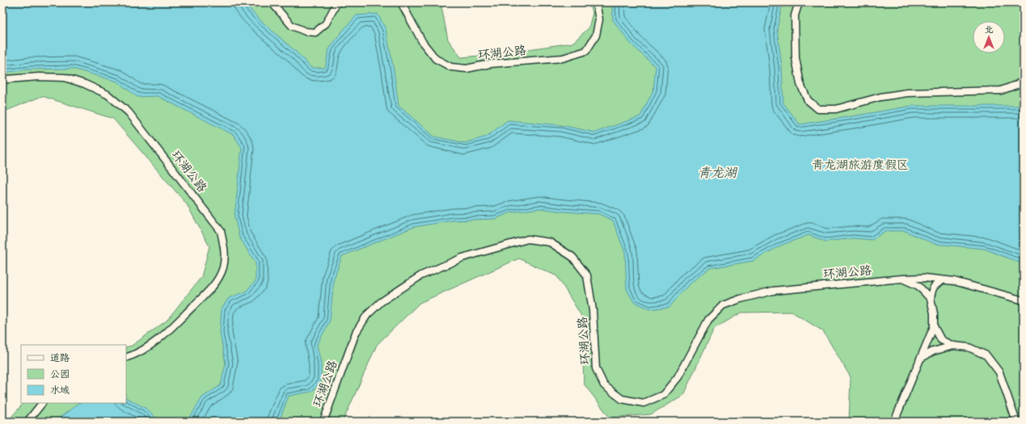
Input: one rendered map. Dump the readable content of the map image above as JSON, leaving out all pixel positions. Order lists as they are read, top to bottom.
{
  "streets": {
    "street": ["环湖公路"]
  },
  "water": ["青龙湖"],
  "parks": ["青龙湖旅游度假区"],
  "legend": ["道路", "公园", "水域"],
  "north": "top"
}
